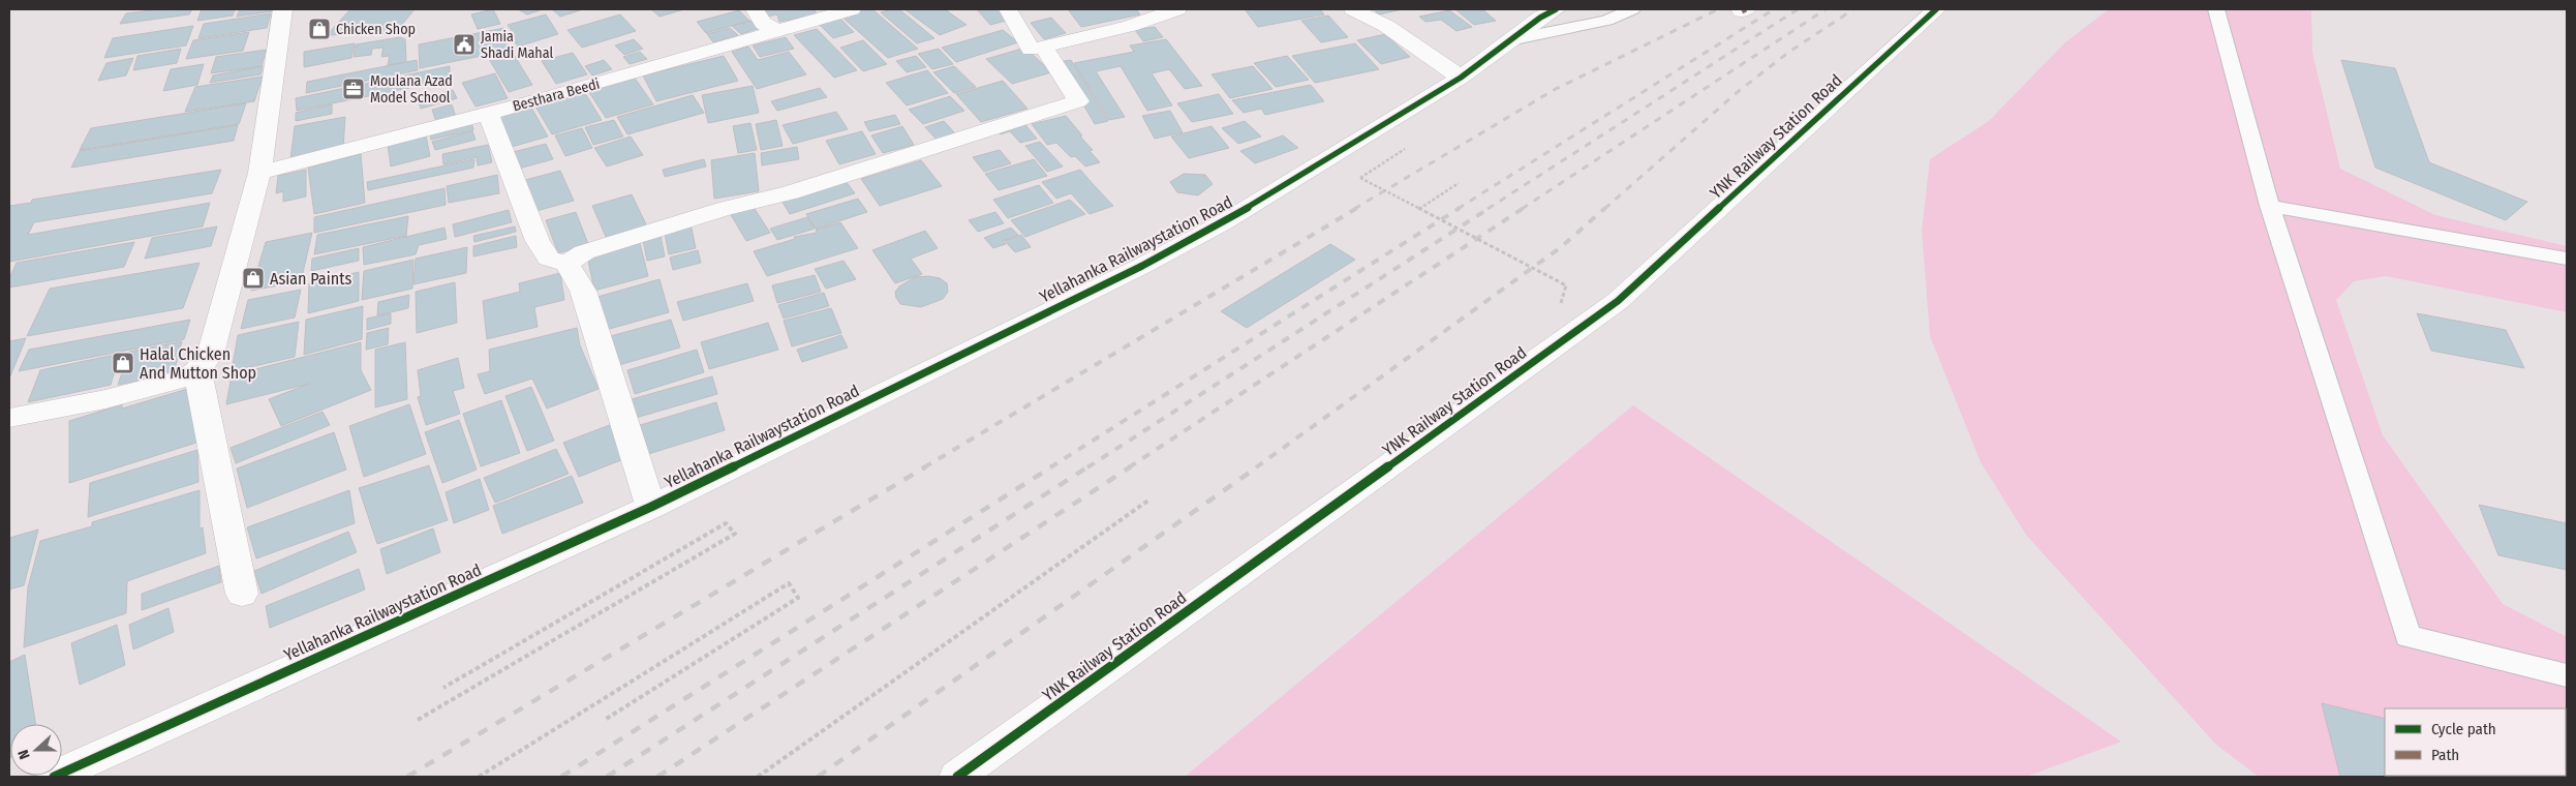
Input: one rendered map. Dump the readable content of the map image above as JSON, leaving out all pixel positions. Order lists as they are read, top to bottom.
{
  "streets": {
    "street": ["Besthara Beedi", "YNK Railway Station Road", "Yellahanka Railwaystation Road"]
  },
  "places": {
    "shop": ["Chicken Shop", "Asian Paints", "Halal Chicken And Mutton Shop"],
    "public building": ["Jamia Shadi Mahal"],
    "office": ["Moulana Azad Model School"]
  },
  "legend": ["Cycle path", "Path"],
  "north": "left"
}
